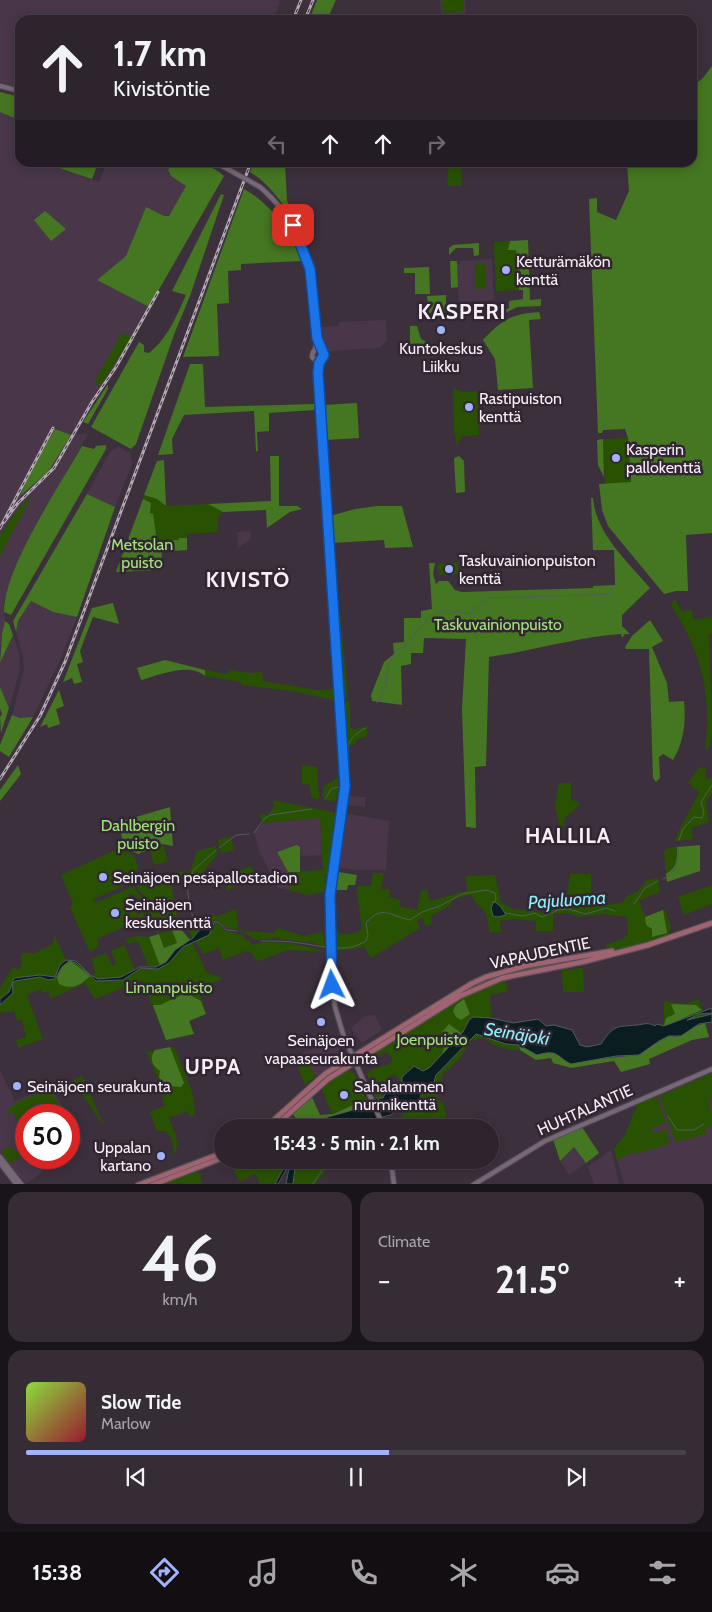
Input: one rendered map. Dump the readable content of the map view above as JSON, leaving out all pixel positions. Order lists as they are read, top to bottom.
{
  "streets": {
    "main road": ["VAPAUDENTIE", "HUHTALANTIE"]
  },
  "districts": [
    "KASPERI",
    "KIVISTÖ",
    "HALLILA",
    "UPPA"
  ],
  "water": ["Pajuluoma", "Seinäjoki"],
  "parks": [
    "Metsolan puisto",
    "Taskuvainionpuisto",
    "Dahlbergin puisto",
    "Linnanpuisto",
    "Joenpuisto"
  ],
  "places": [
    "Ketturämäkön kenttä",
    "Kuntokeskus Liikku",
    "Rastipuiston kenttä",
    "Kasperin pallokenttä",
    "Taskuvainionpuiston kenttä",
    "Seinäjoen pesäpallostadion",
    "Seinäjoen keskuskenttä",
    "Seinäjoen vapaaseurakunta",
    "Seinäjoen seurakunta",
    "Sahalammen nurmikenttä",
    "Uppalan kartano"
  ],
  "page": {
    "turn": ["1.7 km", "Kivistöntie"],
    "limit": "50",
    "trip": "15:43 · 5 min · 2.1 km",
    "tile": [
      ["46", "km/h"],
      "Climate"
    ],
    "heat": ["−", "21.5°", "+"],
    "song": ["Slow Tide", "Marlow"],
    "tabs": "15:38"
  }
}
